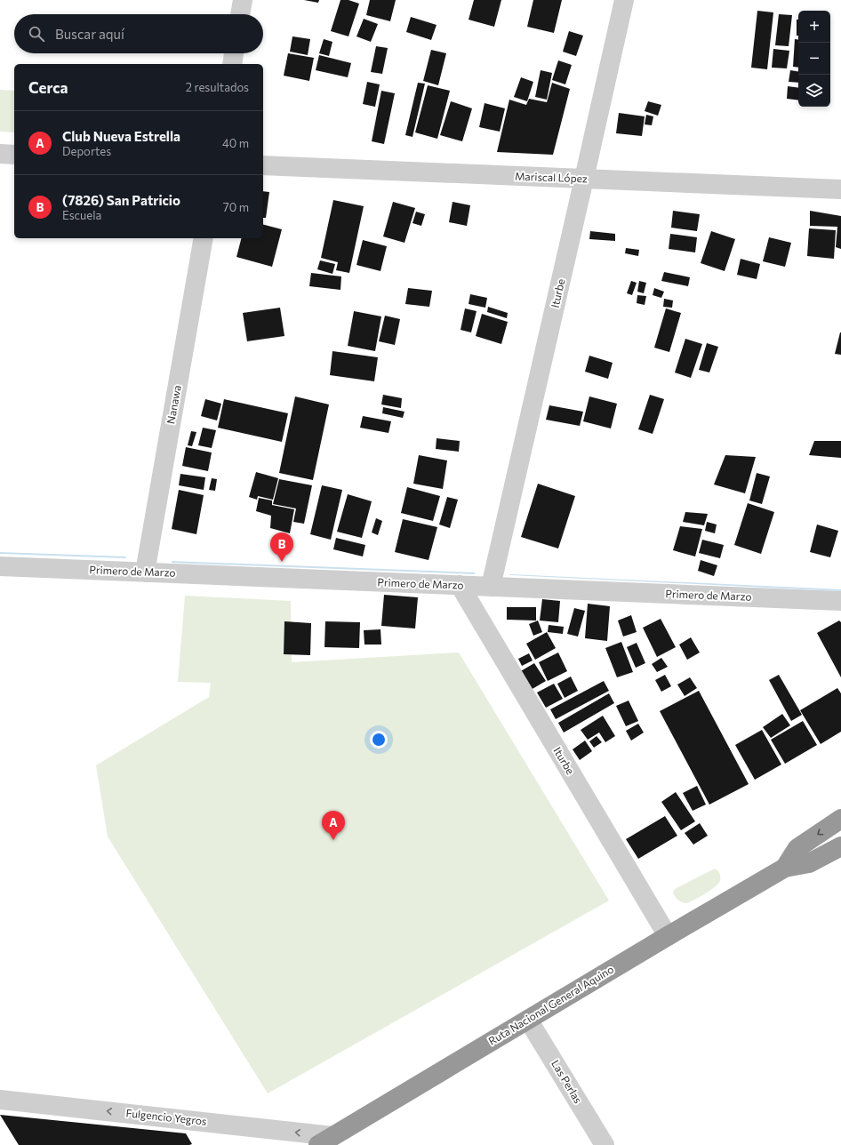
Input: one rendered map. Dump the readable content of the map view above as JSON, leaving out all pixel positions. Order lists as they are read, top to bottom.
{
  "streets": {
    "highway": ["Ruta Nacional General Aquino"],
    "street": [
      "Mariscal López",
      "Iturbe",
      "Nanawa",
      "Primero de Marzo",
      "Las Perlas",
      "Fulgencio Yegros"
    ]
  },
  "crossings": [
    ["Mariscal López", "Iturbe"],
    ["Iturbe", "Primero de Marzo"],
    ["Iturbe", "Ruta Nacional General Aquino"],
    ["Nanawa", "Primero de Marzo"],
    ["Ruta Nacional General Aquino", "Las Perlas"],
    ["Ruta Nacional General Aquino", "Fulgencio Yegros"]
  ],
  "one_way": ["Fulgencio Yegros"],
  "page": {
    "map_buttons": ["+", "−"],
    "search": "Buscar aquí",
    "heading": ["Cerca", "2 resultados"],
    "list": [
      {
        "mark": "A",
        "name": "Club Nueva Estrella",
        "note": "Deportes",
        "value": "40 m"
      },
      {
        "mark": "B",
        "name": "(7826) San Patricio",
        "note": "Escuela",
        "value": "70 m"
      }
    ],
    "pins": ["B", "A"]
  }
}
